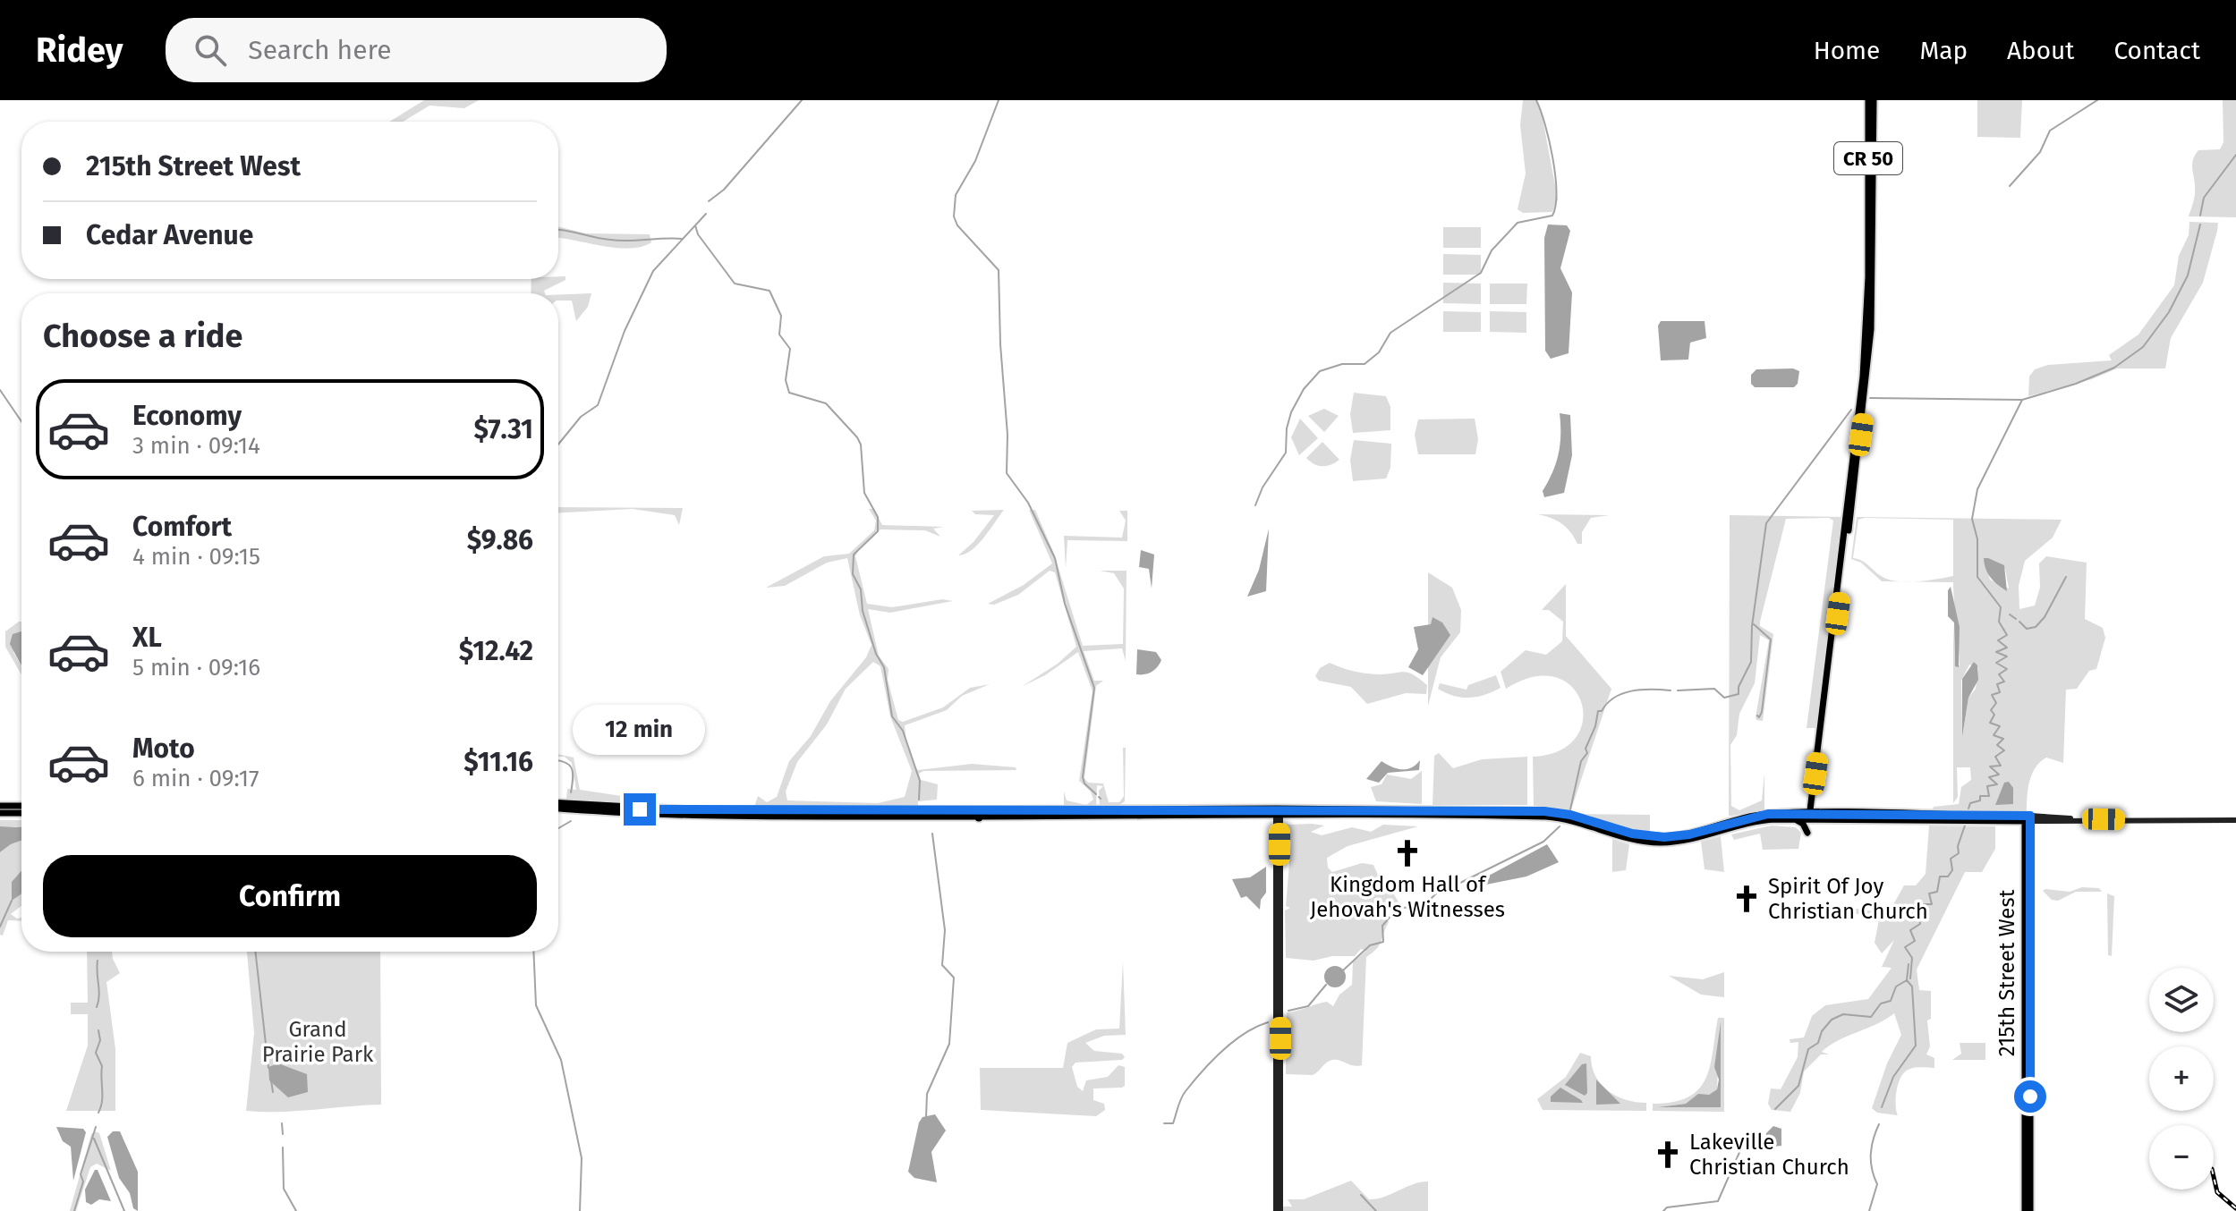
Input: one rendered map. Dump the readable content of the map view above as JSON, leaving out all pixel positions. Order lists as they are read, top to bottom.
{
  "streets": {
    "main road": ["CR 50", "215th Street West"]
  },
  "parks": ["Grand Prairie Park"],
  "places": {
    "church": ["Kingdom Hall of Jehovah's Witnesses", "Spirit Of Joy Christian Church", "Lakeville Christian Church"]
  },
  "page": {
    "header": "Ridey",
    "search": "Search here",
    "nav": [
      "Home",
      "Map",
      "About",
      "Contact"
    ],
    "banner": ["215th Street West", "Cedar Avenue"],
    "heading": "Choose a ride",
    "list": [
      {
        "name": "Economy",
        "note": "3 min · 09:14",
        "value": "$7.31"
      },
      {
        "name": "Comfort",
        "note": "4 min · 09:15",
        "value": "$9.86"
      },
      {
        "name": "XL",
        "note": "5 min · 09:16",
        "value": "$12.42"
      },
      {
        "name": "Moto",
        "note": "6 min · 09:17",
        "value": "$11.16"
      }
    ],
    "bubble": "12 min",
    "buttons": "Confirm",
    "map_buttons": ["+", "−"]
  }
}
